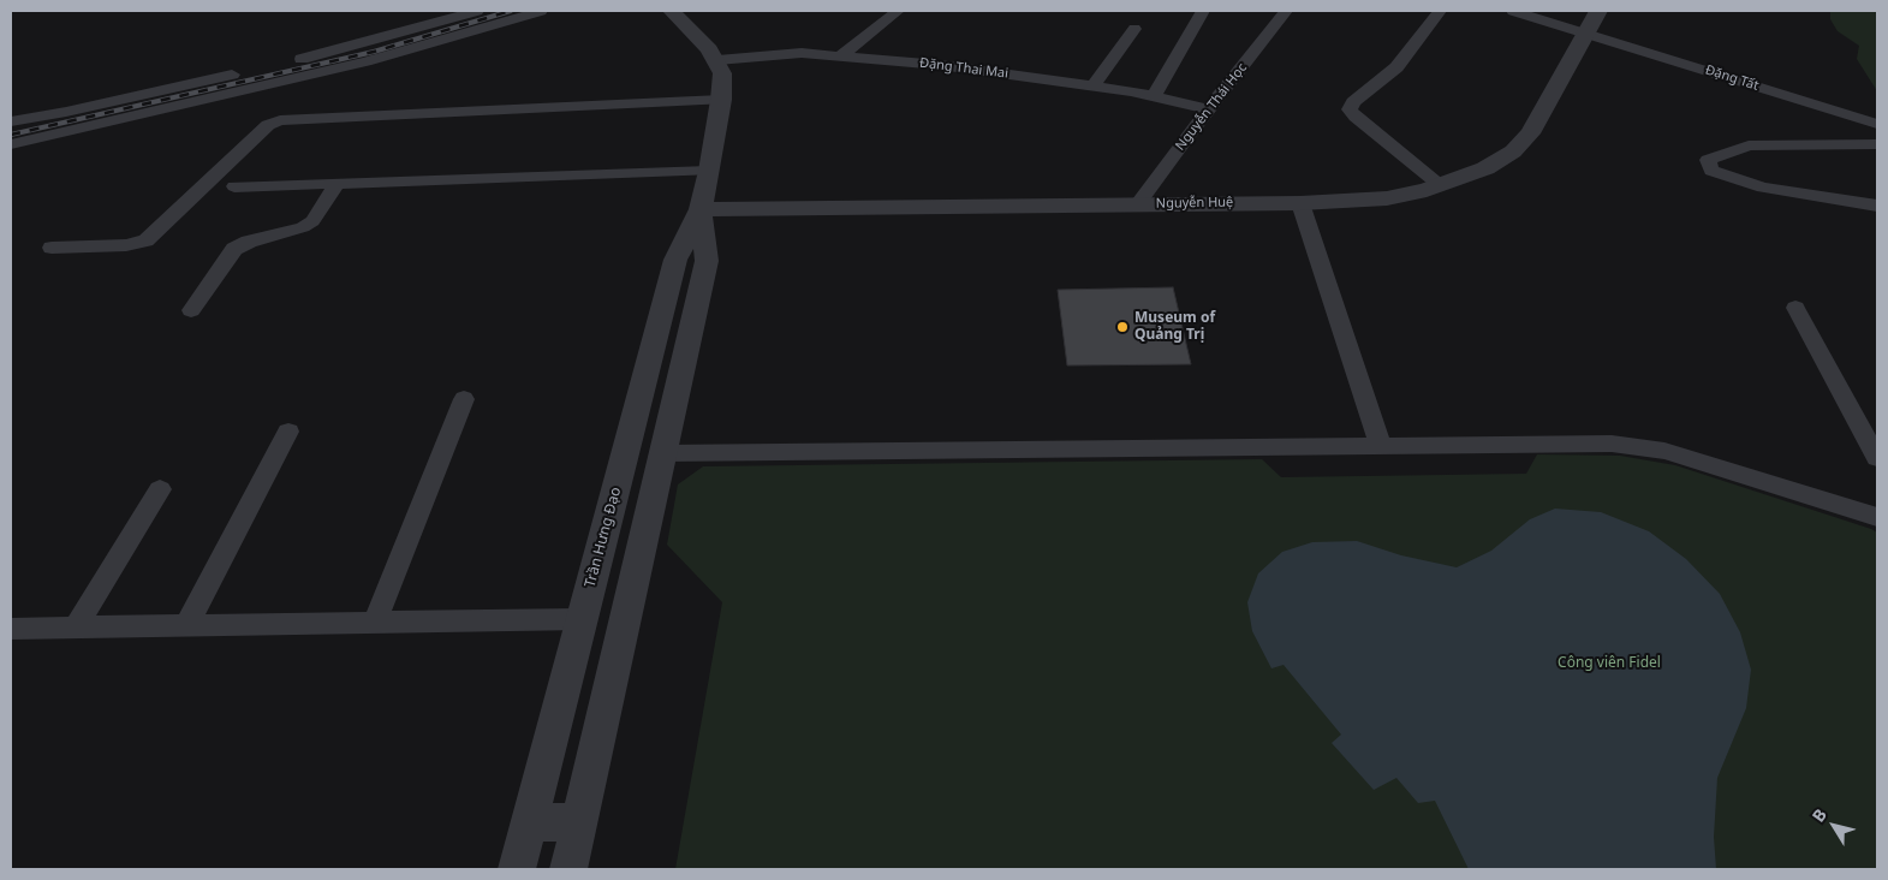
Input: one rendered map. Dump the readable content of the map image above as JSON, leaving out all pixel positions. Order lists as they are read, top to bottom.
{
  "streets": {
    "street": [
      "Đặng Thai Mai",
      "Đặng Tất",
      "Nguyễn Thái Học",
      "Nguyễn Huệ",
      "Trần Hưng Đạo"
    ]
  },
  "crossings": [
    ["Đặng Thai Mai", "Nguyễn Thái Học"],
    ["Đặng Thai Mai", "Trần Hưng Đạo"],
    ["Đặng Tất", "Nguyễn Huệ"],
    ["Nguyễn Thái Học", "Nguyễn Huệ"],
    ["Nguyễn Huệ", "Trần Hưng Đạo"]
  ],
  "parks": ["Công viên Fidel"],
  "places": ["Museum of Quảng Trị"],
  "north": "top left"
}
